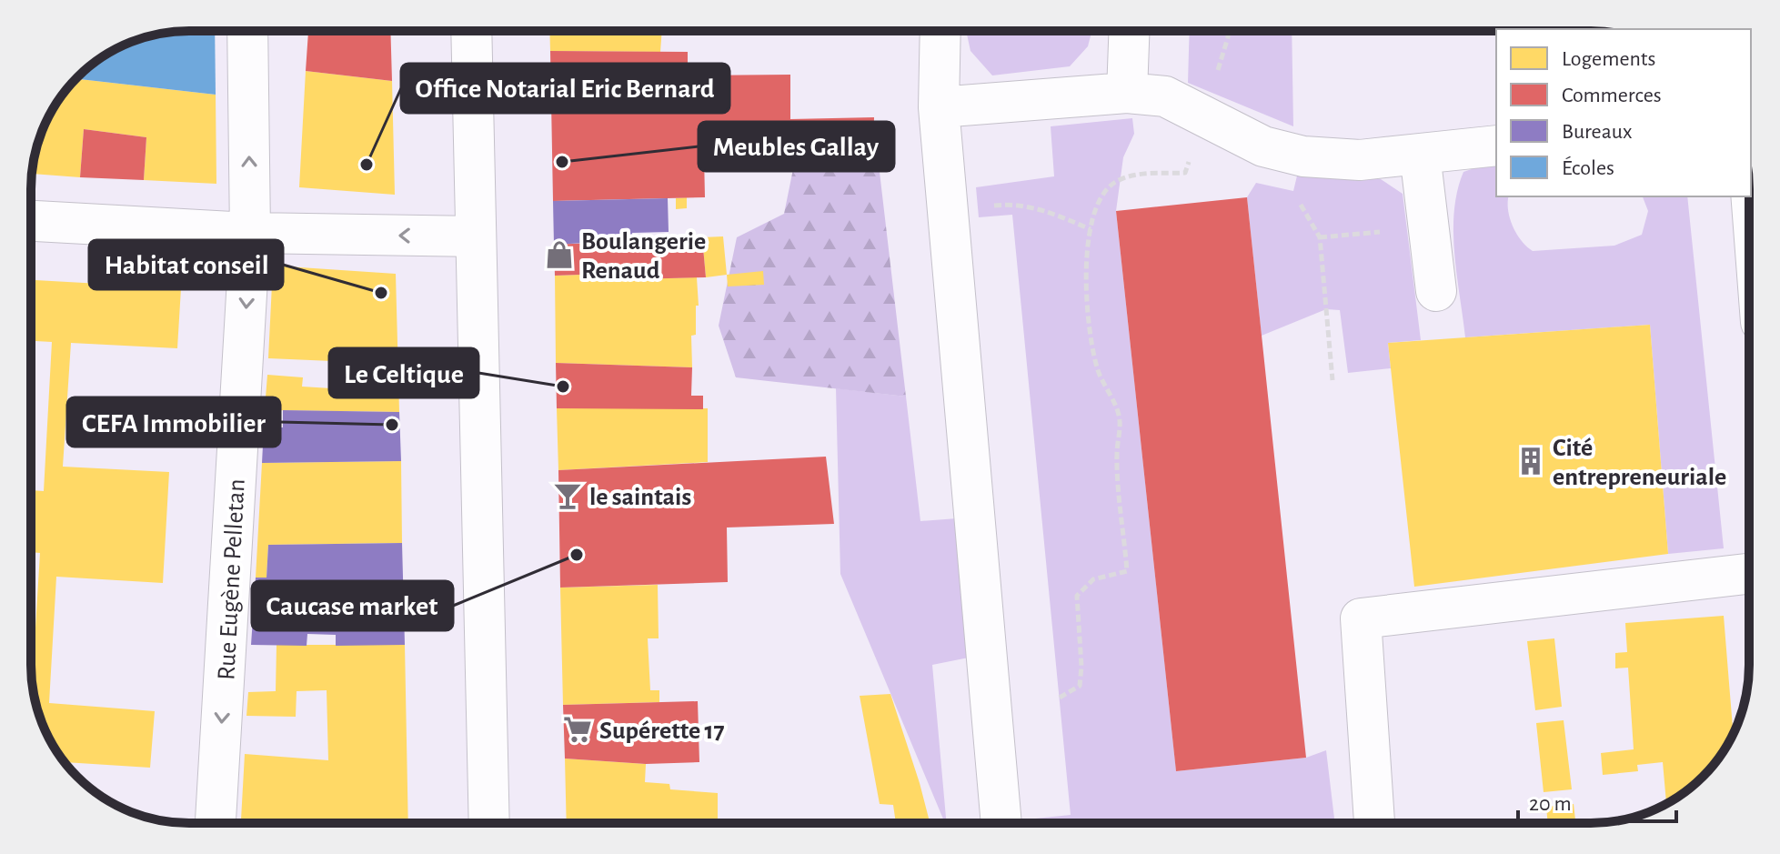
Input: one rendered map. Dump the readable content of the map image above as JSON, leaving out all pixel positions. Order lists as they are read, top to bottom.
{
  "streets": {
    "street": ["Rue Eugène Pelletan"]
  },
  "places": {
    "other": [
      "Meubles Gallay",
      "Office Notarial Eric Bernard",
      "Habitat conseil",
      "Le Celtique",
      "CEFA Immobilier",
      "Caucase market"
    ],
    "shop": ["Boulangerie Renaud"],
    "building": ["Cité entrepreneuriale"],
    "bar": ["le saintais"],
    "supermarket": ["Supérette 17"]
  },
  "legend": [
    "Logements",
    "Commerces",
    "Bureaux",
    "Écoles"
  ],
  "scale_bar": "20 m"
}
